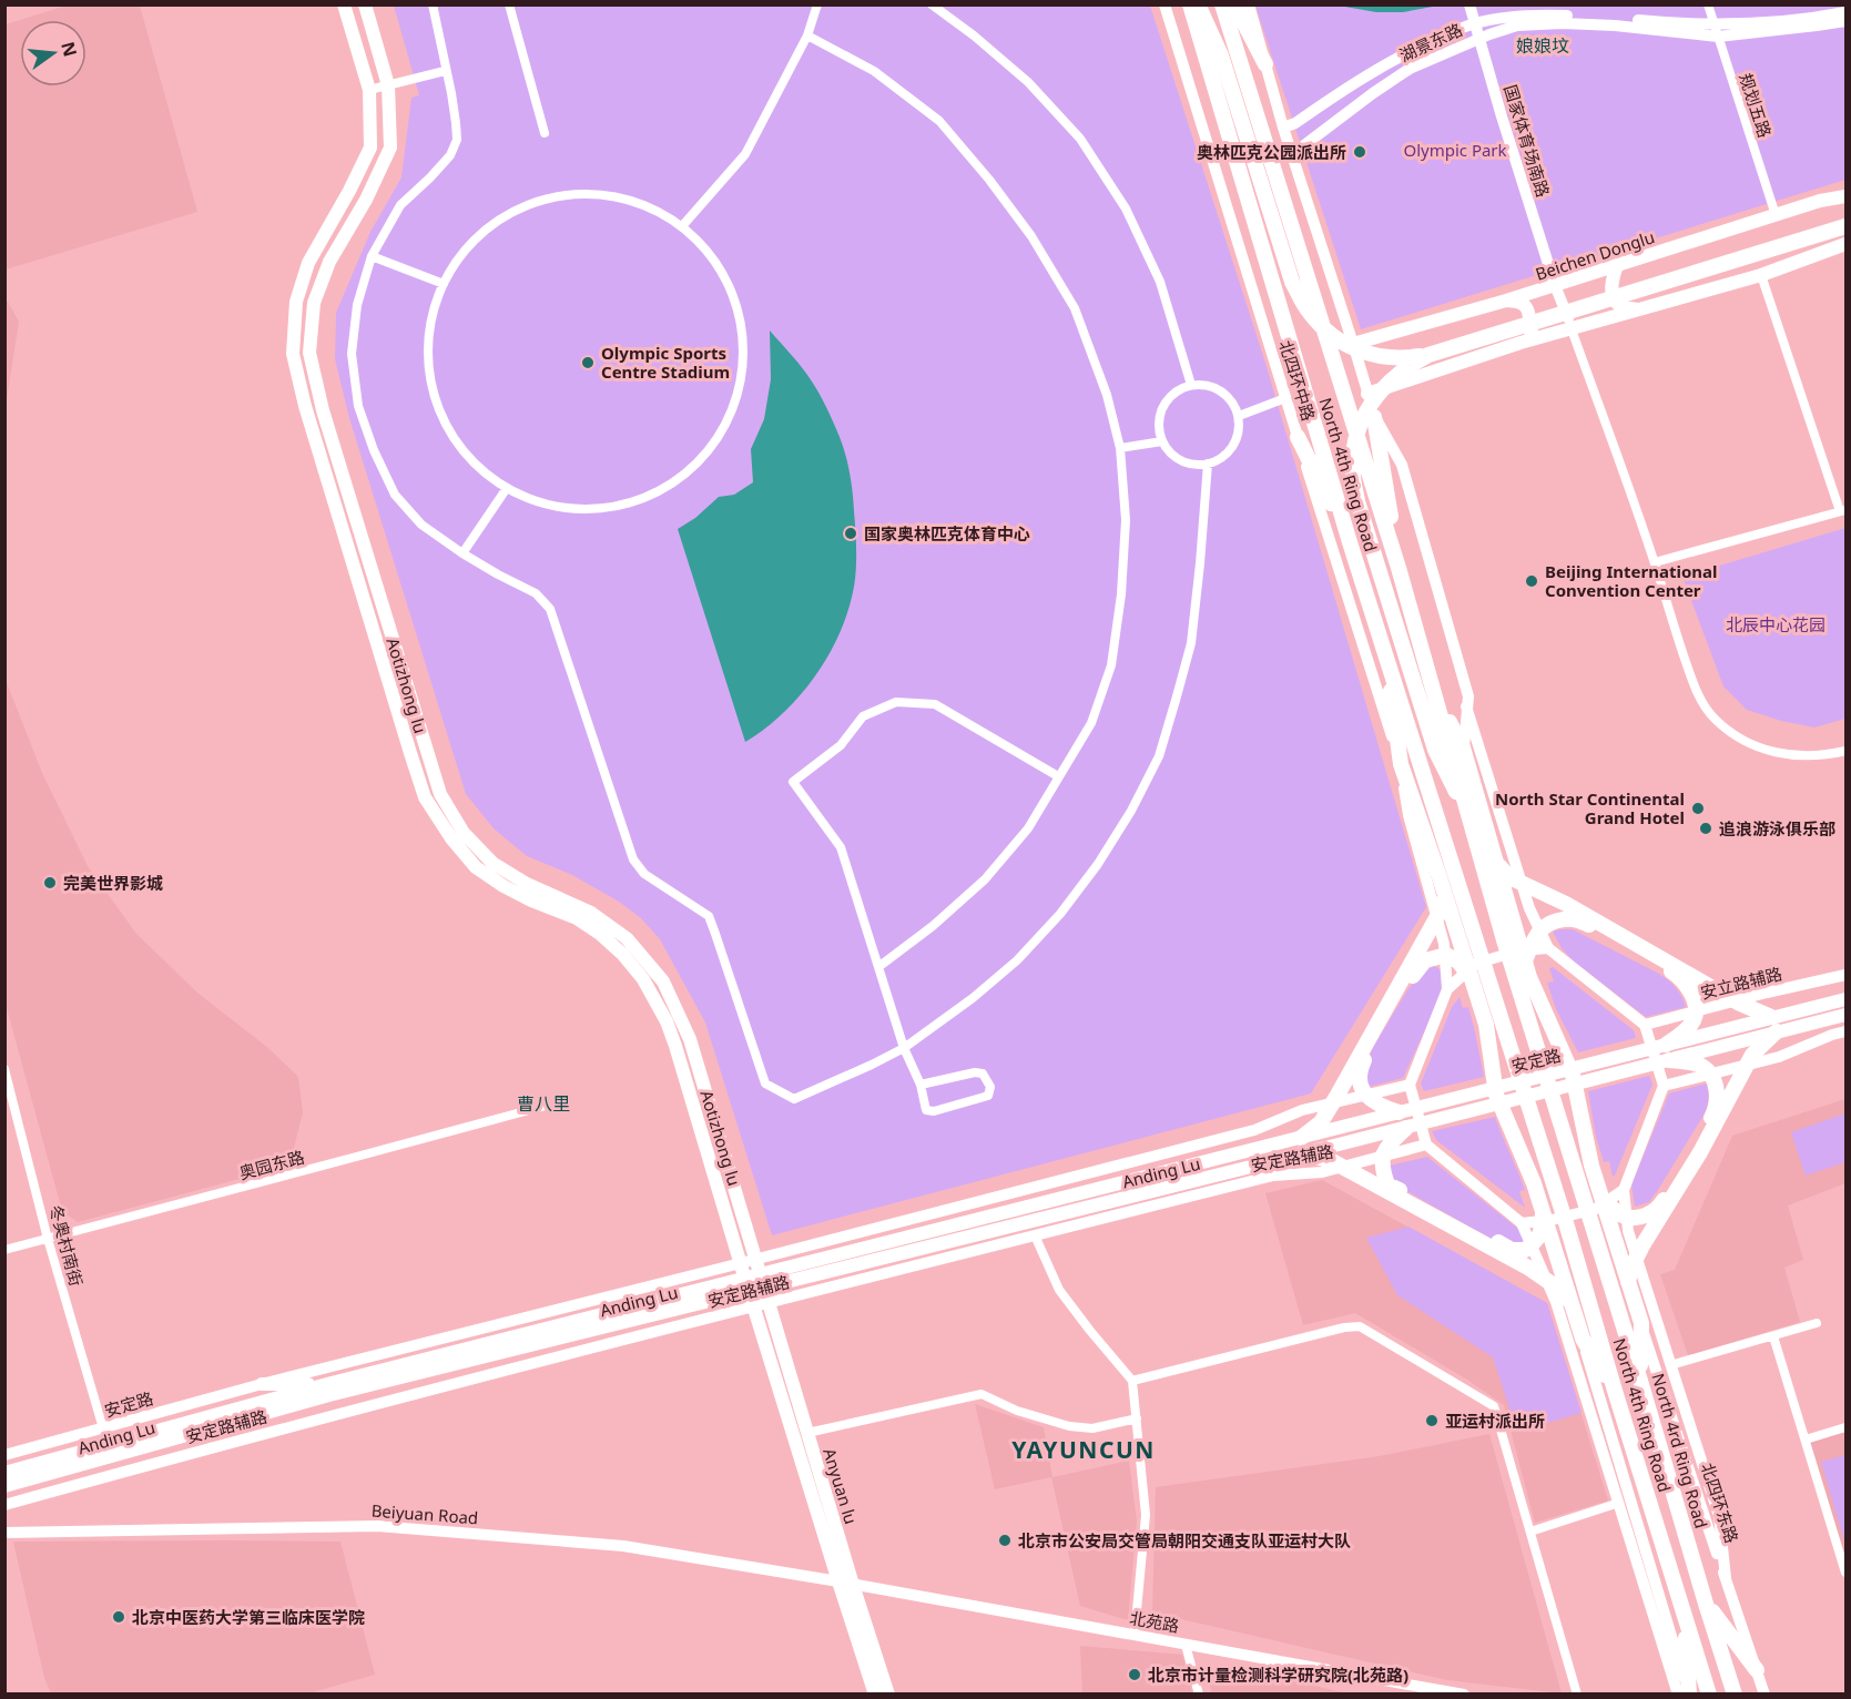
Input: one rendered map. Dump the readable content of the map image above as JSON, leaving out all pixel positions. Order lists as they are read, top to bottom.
{
  "streets": {
    "highway": ["North 4th Ring Road", "North 4rd Ring Road"],
    "main road": [
      "Beichen Donglu",
      "Aotizhong lu",
      "安定路",
      "Anding Lu",
      "Anyuan lu"
    ],
    "street": [
      "湖景东路",
      "规划五路",
      "国家体育场南路",
      "北四环中路",
      "安立路辅路",
      "安定路辅路",
      "奥园东路",
      "冬奥村南街",
      "北四环东路",
      "Beiyuan Road",
      "北苑路"
    ]
  },
  "crossings": [
    ["湖景东路", "规划五路"],
    ["湖景东路", "国家体育场南路"],
    ["规划五路", "Beichen Donglu"],
    ["国家体育场南路", "Beichen Donglu"],
    ["North 4th Ring Road", "North 4rd Ring Road"],
    ["Aotizhong lu", "安定路辅路"],
    ["Aotizhong lu", "Anding Lu"],
    ["Aotizhong lu", "Anyuan lu"],
    ["安定路", "安定路辅路"],
    ["安定路", "Anding Lu"],
    ["安定路", "冬奥村南街"],
    ["安定路辅路", "Anyuan lu"],
    ["奥园东路", "冬奥村南街"],
    ["Anding Lu", "Anyuan lu"],
    ["Anyuan lu", "Beiyuan Road"],
    ["Anyuan lu", "北苑路"],
    ["Beiyuan Road", "北苑路"]
  ],
  "districts": ["娘娘坟", "曹八里", "YAYUNCUN"],
  "parks": ["Olympic Park", "北辰中心花园"],
  "places": [
    "奥林匹克公园派出所",
    "Olympic Sports Centre Stadium",
    "国家奥林匹克体育中心",
    "Beijing International Convention Center",
    "North Star Continental Grand Hotel",
    "追浪游泳俱乐部",
    "完美世界影城",
    "亚运村派出所",
    "北京市公安局交管局朝阳交通支队亚运村大队",
    "北京中医药大学第三临床医学院",
    "北京市计量检测科学研究院(北苑路)"
  ],
  "north": "right"
}
